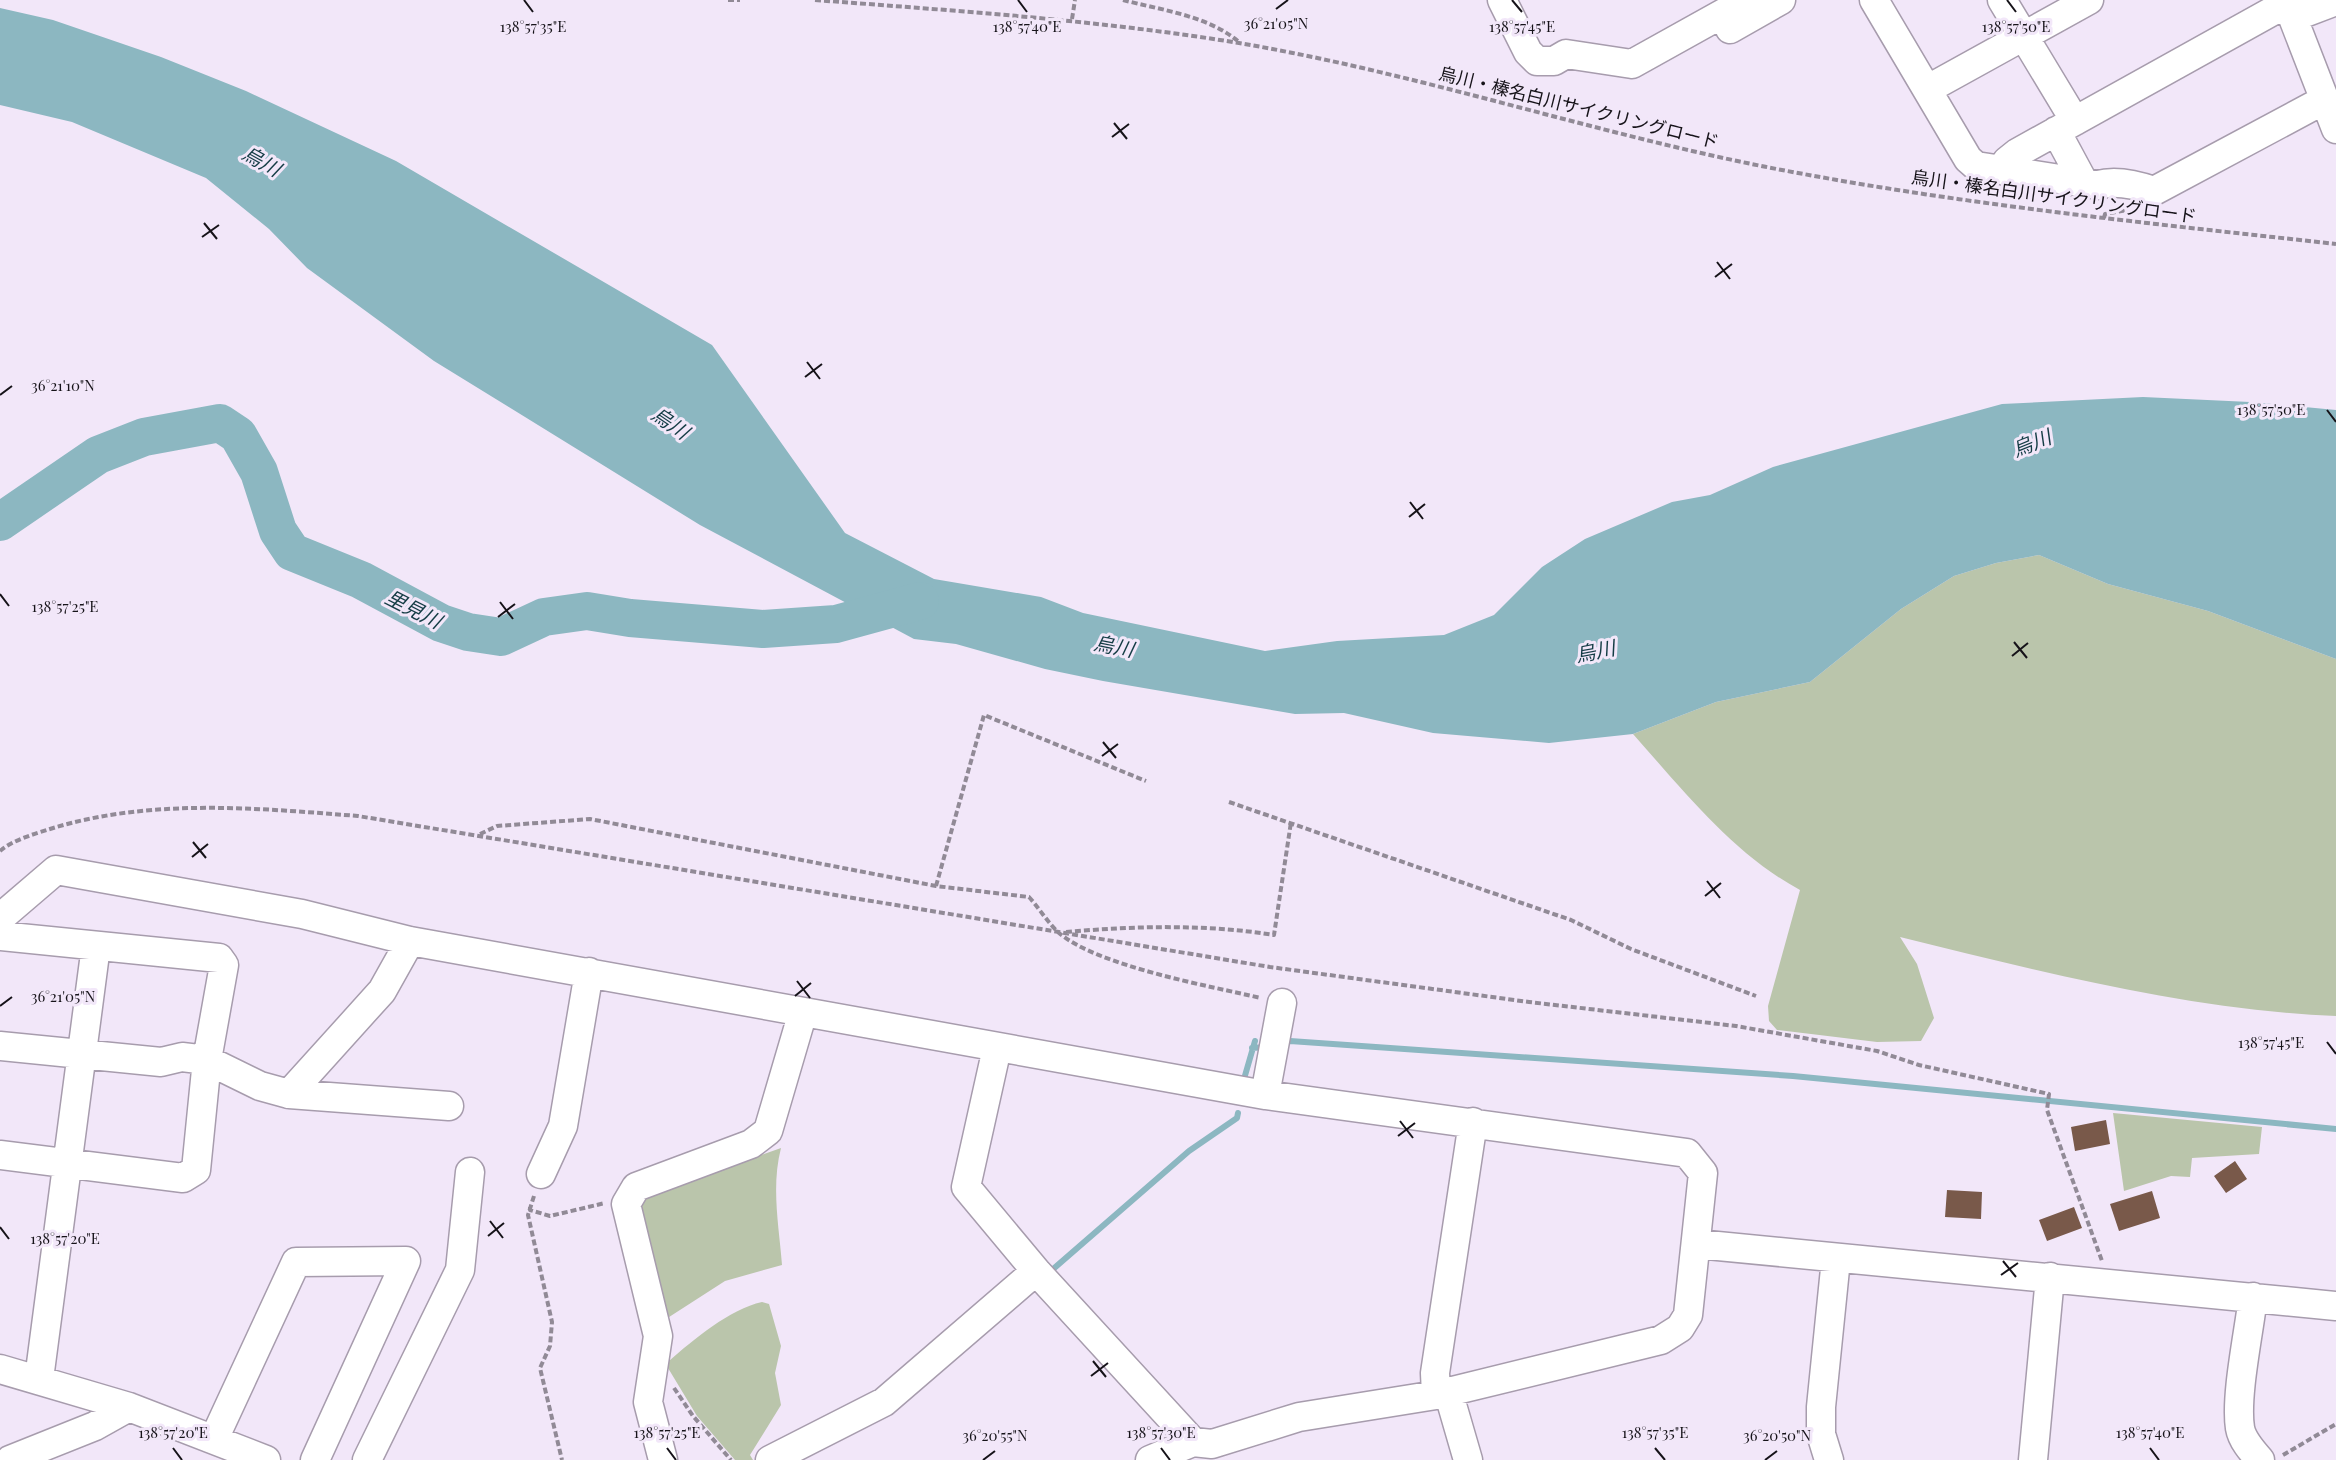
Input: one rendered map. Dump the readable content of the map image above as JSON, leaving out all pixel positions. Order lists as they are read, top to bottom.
{
  "streets": {
    "path": ["烏川・榛名白川サイクリングロード"]
  },
  "water": ["烏川", "里見川"],
  "coordinates": [
    "36°21'05\"N",
    "138°57'45\"E",
    "138°57'35\"E",
    "138°57'40\"E",
    "138°57'50\"E",
    "36°21'10\"N",
    "138°57'25\"E",
    "138°57'20\"E",
    "138°57'30\"E",
    "36°20'55\"N",
    "36°20'50\"N"
  ]
}
